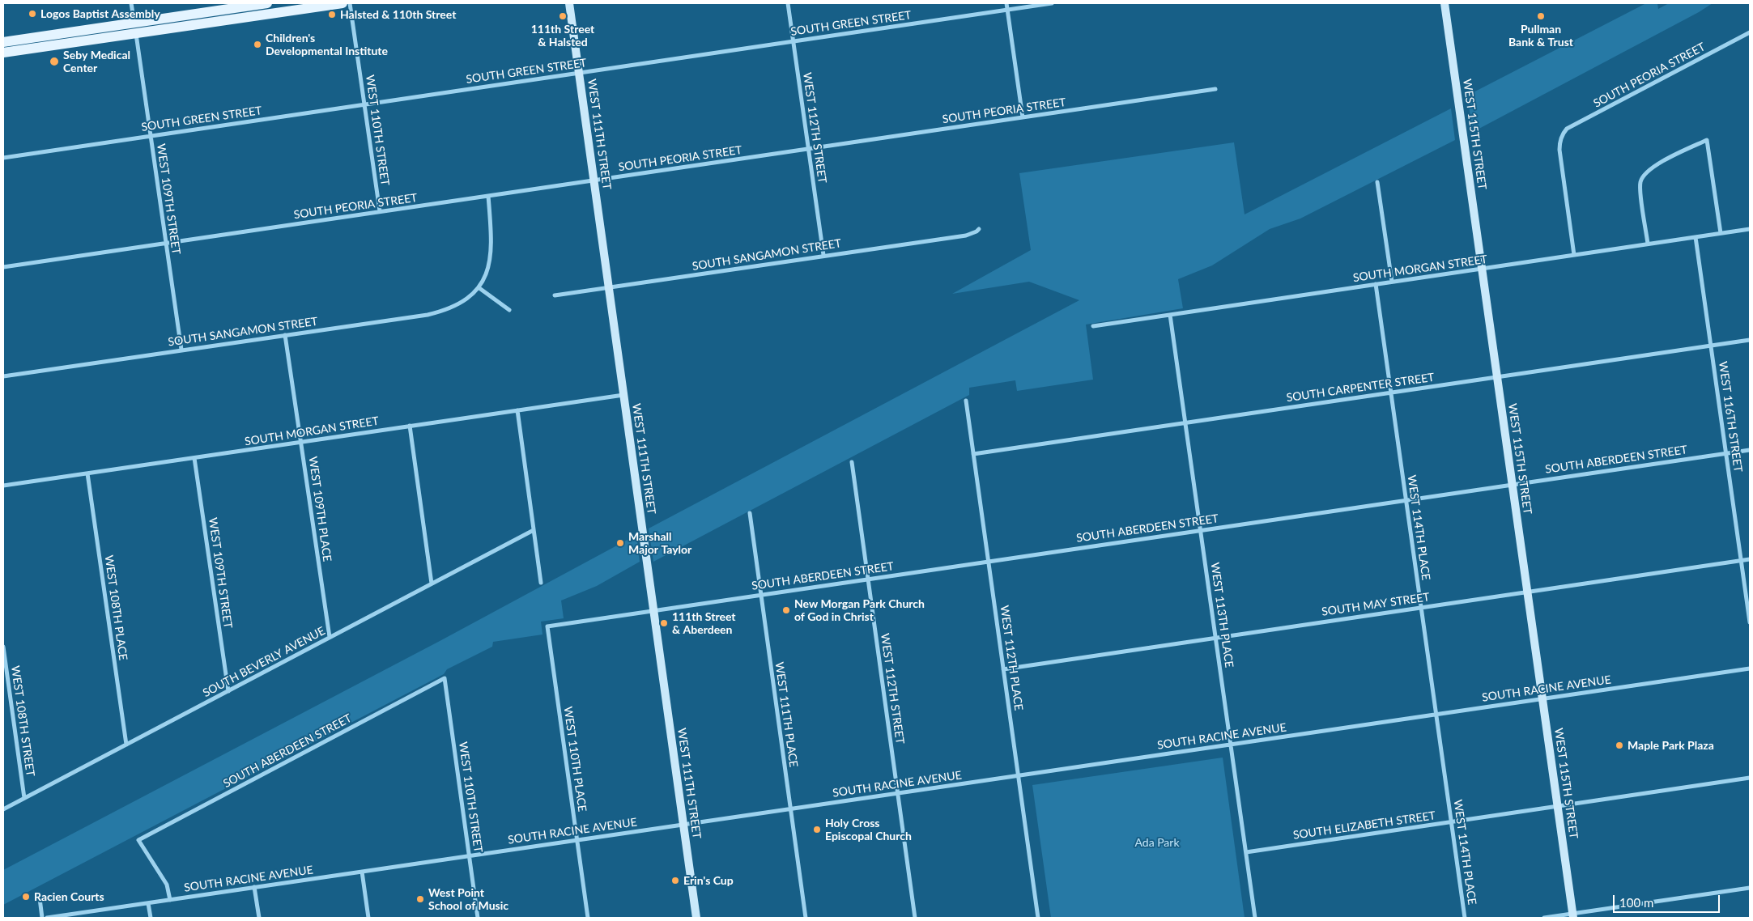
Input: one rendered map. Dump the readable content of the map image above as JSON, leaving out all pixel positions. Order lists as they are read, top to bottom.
{
  "streets": {
    "main road": ["WEST 111TH STREET", "WEST 115TH STREET"],
    "street": [
      "SOUTH GREEN STREET",
      "SOUTH PEORIA STREET",
      "WEST 112TH STREET",
      "WEST 110TH STREET",
      "WEST 109TH STREET",
      "SOUTH SANGAMON STREET",
      "SOUTH MORGAN STREET",
      "SOUTH CARPENTER STREET",
      "WEST 116TH STREET",
      "SOUTH ABERDEEN STREET",
      "WEST 109TH PLACE",
      "WEST 114TH PLACE",
      "SOUTH MAY STREET",
      "WEST 108TH PLACE",
      "WEST 113TH PLACE",
      "WEST 112TH PLACE",
      "SOUTH BEVERLY AVENUE",
      "SOUTH RACINE AVENUE",
      "WEST 111TH PLACE",
      "WEST 108TH STREET",
      "WEST 110TH PLACE",
      "SOUTH ELIZABETH STREET"
    ]
  },
  "crossings": [
    ["SOUTH GREEN STREET", "WEST 112TH STREET"],
    ["SOUTH GREEN STREET", "WEST 110TH STREET"],
    ["SOUTH GREEN STREET", "WEST 111TH STREET"],
    ["SOUTH GREEN STREET", "WEST 109TH STREET"],
    ["SOUTH PEORIA STREET", "WEST 112TH STREET"],
    ["SOUTH PEORIA STREET", "WEST 110TH STREET"],
    ["SOUTH PEORIA STREET", "WEST 111TH STREET"],
    ["SOUTH PEORIA STREET", "WEST 109TH STREET"],
    ["SOUTH PEORIA STREET", "SOUTH SANGAMON STREET"],
    ["SOUTH PEORIA STREET", "SOUTH MORGAN STREET"],
    ["WEST 112TH STREET", "SOUTH SANGAMON STREET"],
    ["WEST 112TH STREET", "SOUTH ABERDEEN STREET"],
    ["WEST 112TH STREET", "SOUTH RACINE AVENUE"],
    ["WEST 110TH STREET", "SOUTH ABERDEEN STREET"],
    ["WEST 110TH STREET", "SOUTH RACINE AVENUE"],
    ["WEST 111TH STREET", "SOUTH SANGAMON STREET"],
    ["WEST 111TH STREET", "SOUTH MORGAN STREET"],
    ["WEST 111TH STREET", "SOUTH ABERDEEN STREET"],
    ["WEST 111TH STREET", "SOUTH RACINE AVENUE"],
    ["WEST 115TH STREET", "SOUTH MORGAN STREET"],
    ["WEST 115TH STREET", "SOUTH CARPENTER STREET"],
    ["WEST 115TH STREET", "SOUTH ABERDEEN STREET"],
    ["WEST 115TH STREET", "SOUTH MAY STREET"],
    ["WEST 115TH STREET", "SOUTH RACINE AVENUE"],
    ["WEST 115TH STREET", "SOUTH ELIZABETH STREET"],
    ["WEST 109TH STREET", "SOUTH SANGAMON STREET"],
    ["WEST 109TH STREET", "SOUTH MORGAN STREET"],
    ["WEST 109TH STREET", "SOUTH BEVERLY AVENUE"],
    ["SOUTH SANGAMON STREET", "WEST 109TH PLACE"],
    ["SOUTH MORGAN STREET", "WEST 116TH STREET"],
    ["SOUTH MORGAN STREET", "WEST 109TH PLACE"],
    ["SOUTH MORGAN STREET", "WEST 114TH PLACE"],
    ["SOUTH MORGAN STREET", "WEST 108TH PLACE"],
    ["SOUTH MORGAN STREET", "WEST 113TH PLACE"],
    ["SOUTH CARPENTER STREET", "WEST 116TH STREET"],
    ["SOUTH CARPENTER STREET", "WEST 114TH PLACE"],
    ["SOUTH CARPENTER STREET", "WEST 113TH PLACE"],
    ["SOUTH CARPENTER STREET", "WEST 112TH PLACE"],
    ["WEST 116TH STREET", "SOUTH ABERDEEN STREET"],
    ["WEST 116TH STREET", "SOUTH MAY STREET"],
    ["SOUTH ABERDEEN STREET", "WEST 114TH PLACE"],
    ["SOUTH ABERDEEN STREET", "WEST 113TH PLACE"],
    ["SOUTH ABERDEEN STREET", "WEST 112TH PLACE"],
    ["SOUTH ABERDEEN STREET", "SOUTH RACINE AVENUE"],
    ["SOUTH ABERDEEN STREET", "WEST 111TH PLACE"],
    ["SOUTH ABERDEEN STREET", "WEST 110TH PLACE"],
    ["WEST 109TH PLACE", "SOUTH BEVERLY AVENUE"],
    ["WEST 114TH PLACE", "SOUTH MAY STREET"],
    ["WEST 114TH PLACE", "SOUTH RACINE AVENUE"],
    ["WEST 114TH PLACE", "SOUTH ELIZABETH STREET"],
    ["SOUTH MAY STREET", "WEST 113TH PLACE"],
    ["SOUTH MAY STREET", "WEST 112TH PLACE"],
    ["WEST 108TH PLACE", "SOUTH BEVERLY AVENUE"],
    ["WEST 113TH PLACE", "SOUTH RACINE AVENUE"],
    ["WEST 113TH PLACE", "SOUTH ELIZABETH STREET"],
    ["WEST 112TH PLACE", "SOUTH RACINE AVENUE"],
    ["SOUTH BEVERLY AVENUE", "WEST 108TH STREET"],
    ["SOUTH RACINE AVENUE", "WEST 111TH PLACE"],
    ["SOUTH RACINE AVENUE", "WEST 110TH PLACE"]
  ],
  "parks": ["Ada Park"],
  "places": [
    "Logos Baptist Assembly",
    "Halsted & 110th Street",
    "111th Street & Halsted",
    "Pullman Bank & Trust",
    "Children's Developmental Institute",
    "Seby Medical Center",
    "Marshall Major Taylor",
    "New Morgan Park Church of God in Christ",
    "111th Street & Aberdeen",
    "Maple Park Plaza",
    "Holy Cross Episcopal Church",
    "Erin's Cup",
    "Racien Courts",
    "West Point School of Music"
  ],
  "scale_bar": "100 m"
}
